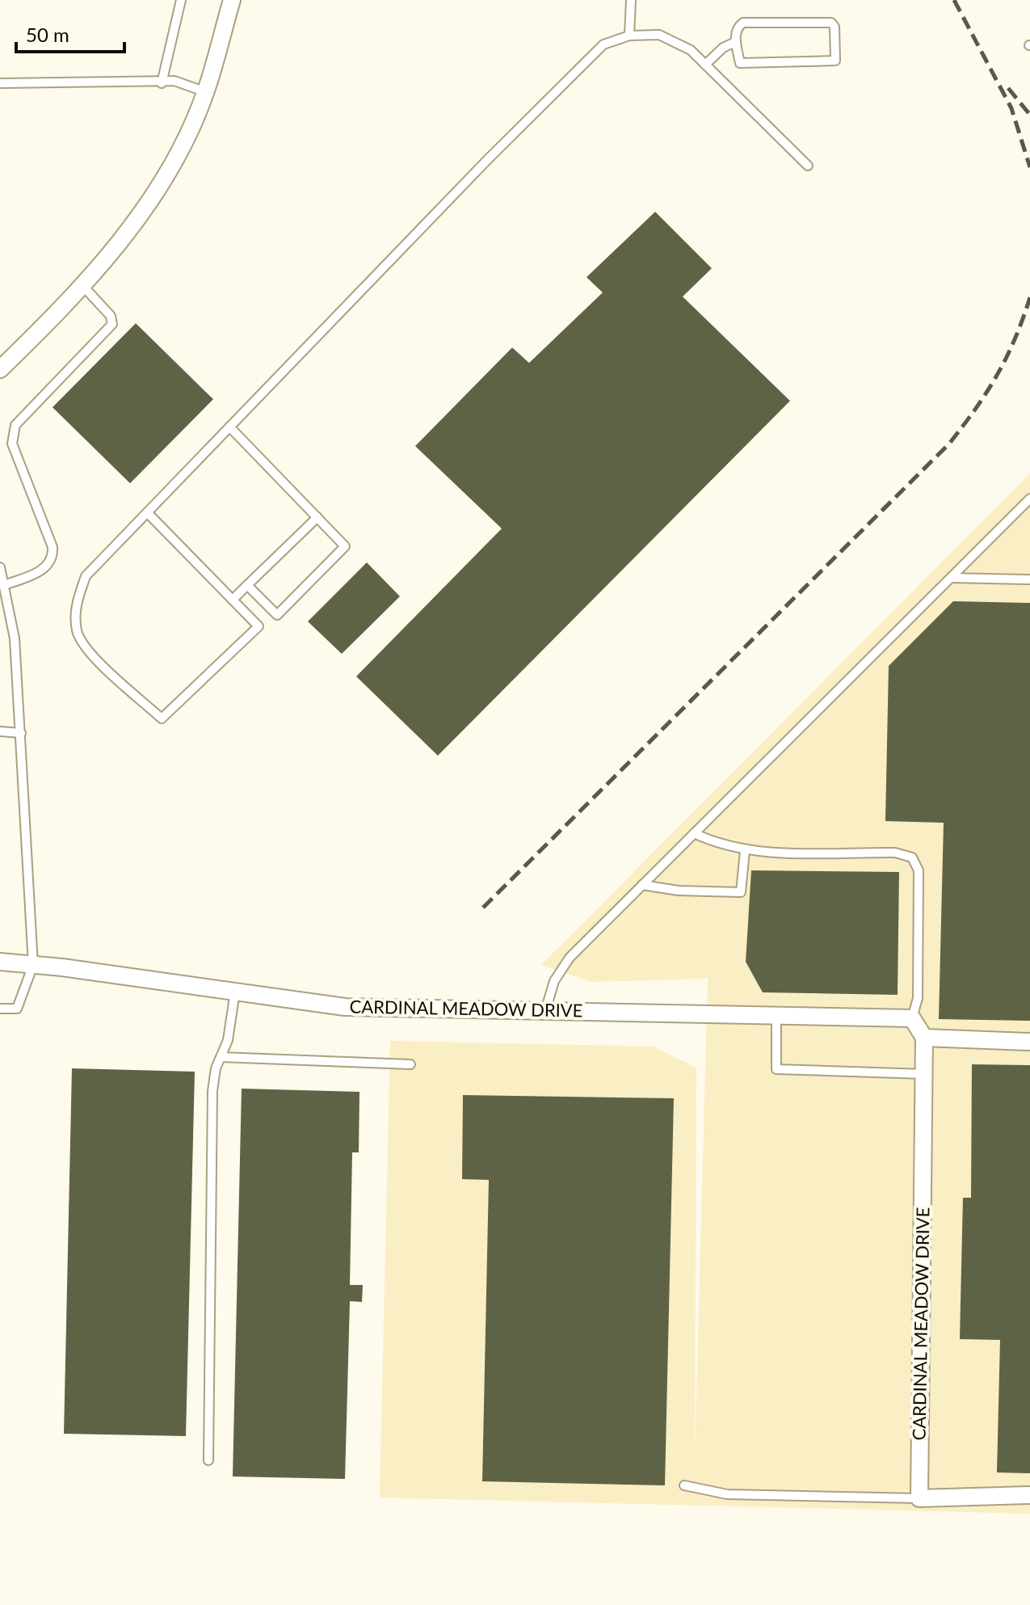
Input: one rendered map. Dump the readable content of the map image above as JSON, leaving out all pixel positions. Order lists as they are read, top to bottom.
{
  "streets": {
    "street": ["CARDINAL MEADOW DRIVE"]
  },
  "scale_bar": "50 m"
}
